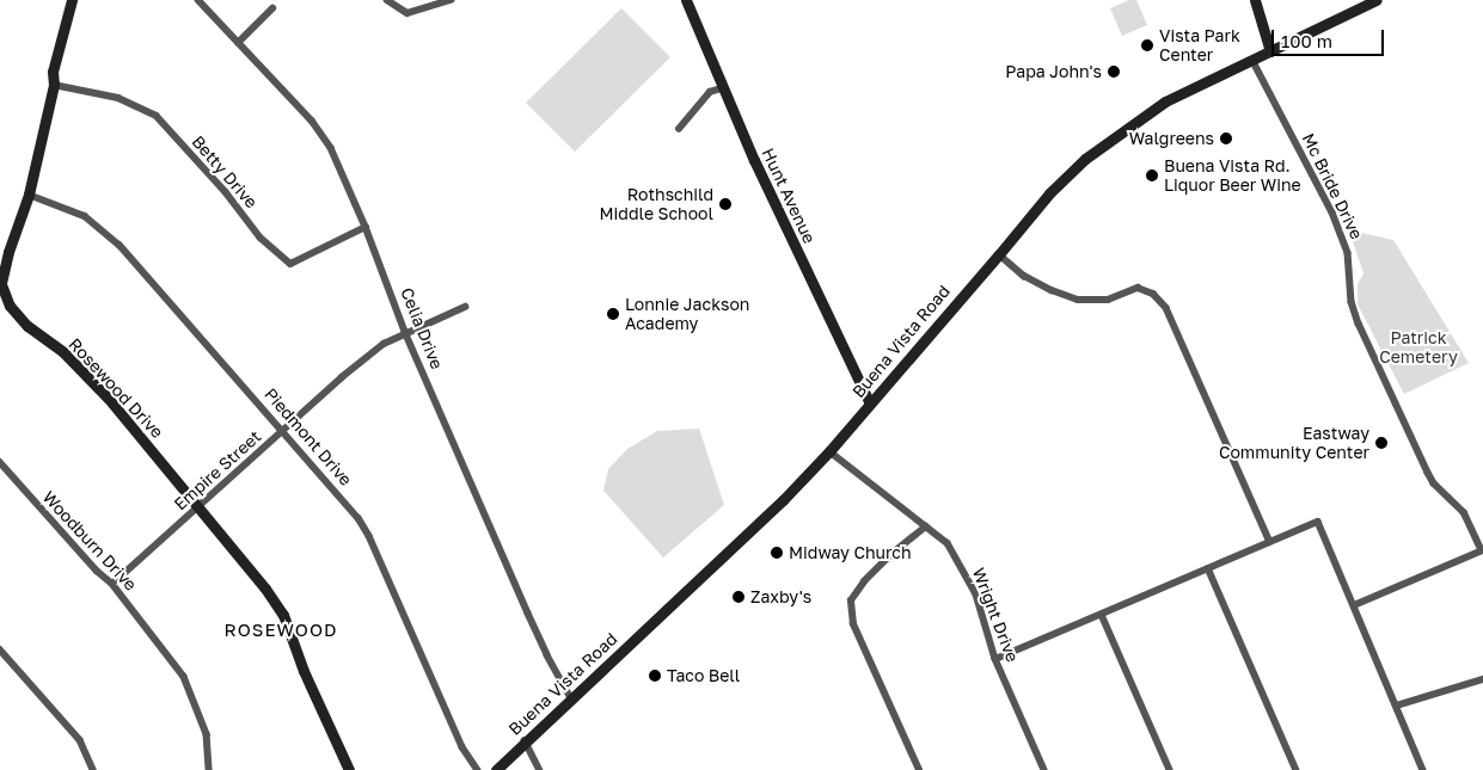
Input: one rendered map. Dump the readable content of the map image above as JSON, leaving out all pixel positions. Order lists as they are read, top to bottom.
{
  "streets": {
    "street": [
      "Betty Drive",
      "Mc Bride Drive",
      "Hunt Avenue",
      "Celia Drive",
      "Buena Vista Road",
      "Rosewood Drive",
      "Piedmont Drive",
      "Empire Street",
      "Woodburn Drive",
      "Wright Drive"
    ]
  },
  "crossings": [
    ["Betty Drive", "Celia Drive"],
    ["Betty Drive", "Rosewood Drive"],
    ["Mc Bride Drive", "Buena Vista Road"],
    ["Hunt Avenue", "Buena Vista Road"],
    ["Celia Drive", "Buena Vista Road"],
    ["Celia Drive", "Empire Street"],
    ["Buena Vista Road", "Wright Drive"],
    ["Rosewood Drive", "Piedmont Drive"],
    ["Rosewood Drive", "Empire Street"],
    ["Piedmont Drive", "Empire Street"],
    ["Empire Street", "Woodburn Drive"]
  ],
  "districts": ["ROSEWOOD"],
  "parks": ["Patrick Cemetery"],
  "places": [
    "Vista Park Center",
    "Papa John's",
    "Walgreens",
    "Buena Vista Rd. Liquor Beer Wine",
    "Rothschild Middle School",
    "Lonnie Jackson Academy",
    "Eastway Community Center",
    "Midway Church",
    "Zaxby's",
    "Taco Bell"
  ],
  "scale_bar": "100 m"
}
